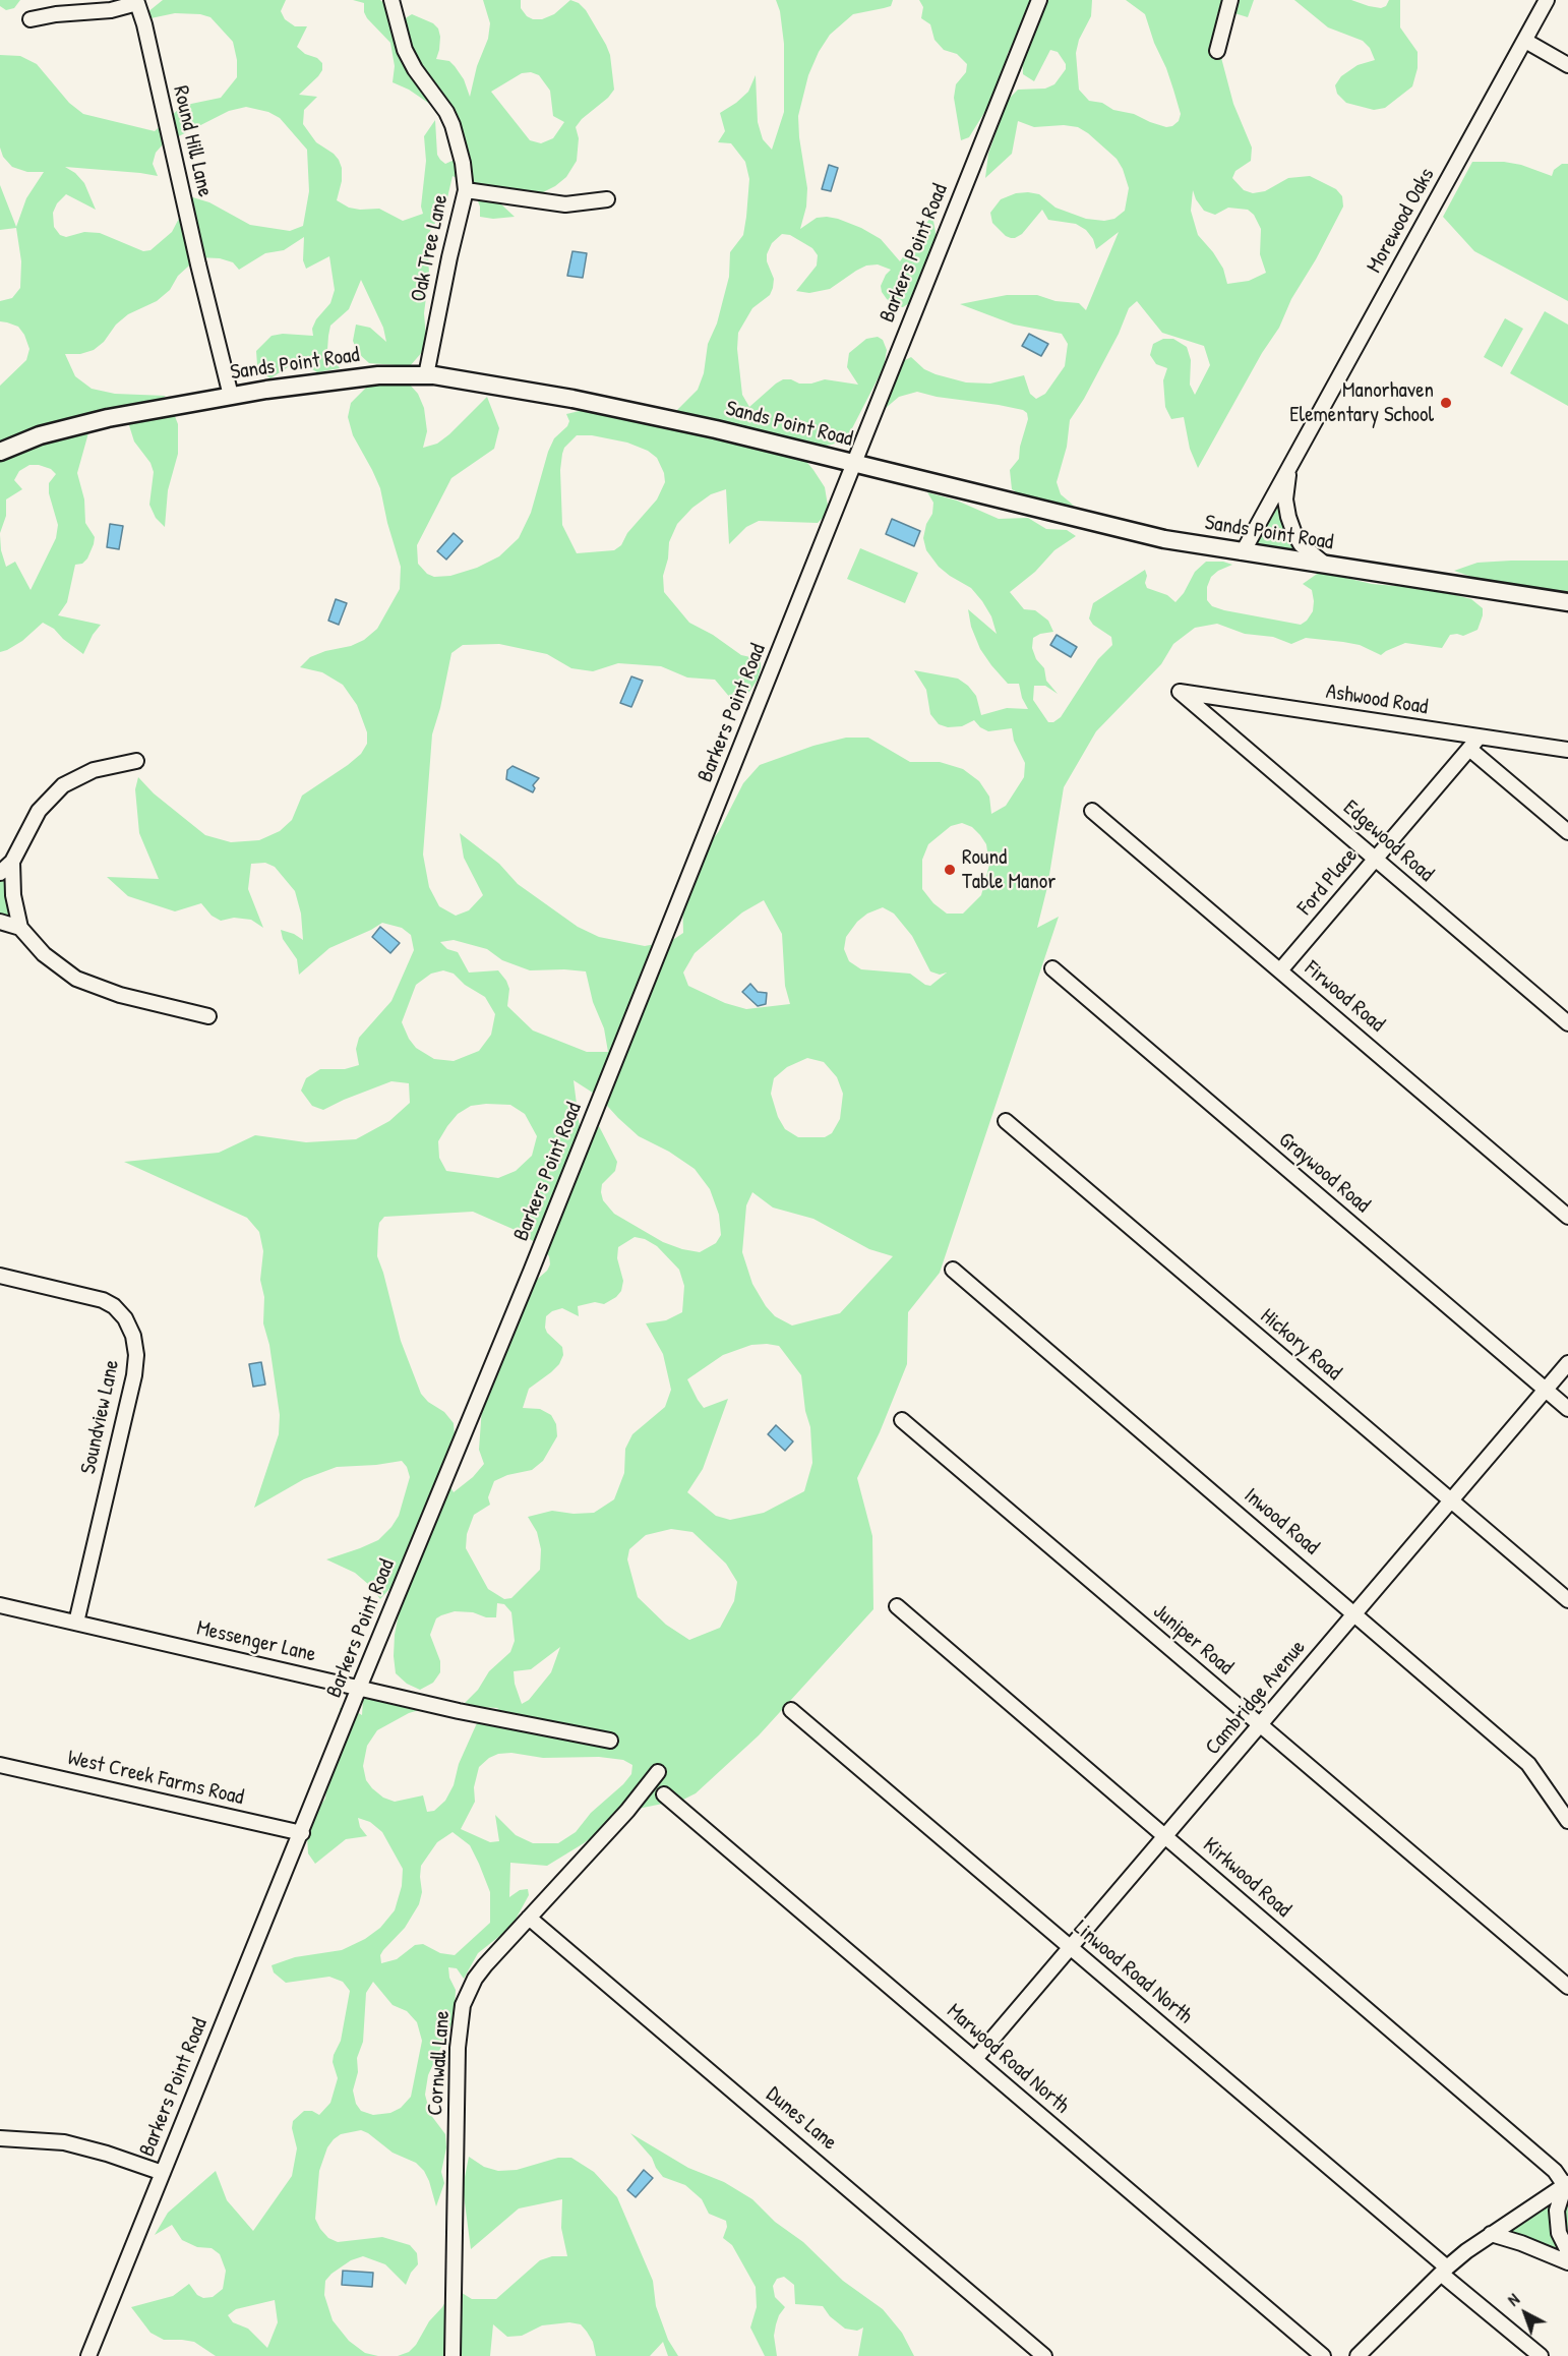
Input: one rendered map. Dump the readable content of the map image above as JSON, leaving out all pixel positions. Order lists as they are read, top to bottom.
{
  "streets": {
    "main road": ["Sands Point Road"],
    "street": [
      "Round Hill Lane",
      "Morewood Oaks",
      "Oak Tree Lane",
      "Barkers Point Road",
      "Ashwood Road",
      "Edgewood Road",
      "Ford Place",
      "Firwood Road",
      "Graywood Road",
      "Hickory Road",
      "Soundview Lane",
      "Inwood Road",
      "Juniper Road",
      "Messenger Lane",
      "Cambridge Avenue",
      "West Creek Farms Road",
      "Kirkwood Road",
      "Linwood Road North",
      "Marwood Road North",
      "Cornwall Lane",
      "Dunes Lane"
    ]
  },
  "crossings": [
    ["Round Hill Lane", "Sands Point Road"],
    ["Morewood Oaks", "Sands Point Road"],
    ["Oak Tree Lane", "Sands Point Road"],
    ["Barkers Point Road", "Sands Point Road"],
    ["Barkers Point Road", "Messenger Lane"],
    ["Barkers Point Road", "West Creek Farms Road"],
    ["Ashwood Road", "Edgewood Road"],
    ["Ashwood Road", "Ford Place"],
    ["Edgewood Road", "Ford Place"],
    ["Ford Place", "Firwood Road"],
    ["Graywood Road", "Cambridge Avenue"],
    ["Hickory Road", "Cambridge Avenue"],
    ["Soundview Lane", "Messenger Lane"],
    ["Inwood Road", "Cambridge Avenue"],
    ["Juniper Road", "Cambridge Avenue"],
    ["Cambridge Avenue", "Kirkwood Road"],
    ["Cambridge Avenue", "Linwood Road North"],
    ["Cambridge Avenue", "Marwood Road North"],
    ["Cornwall Lane", "Dunes Lane"]
  ],
  "places": ["Manorhaven Elementary School", "Round Table Manor"],
  "north": "top left"
}
